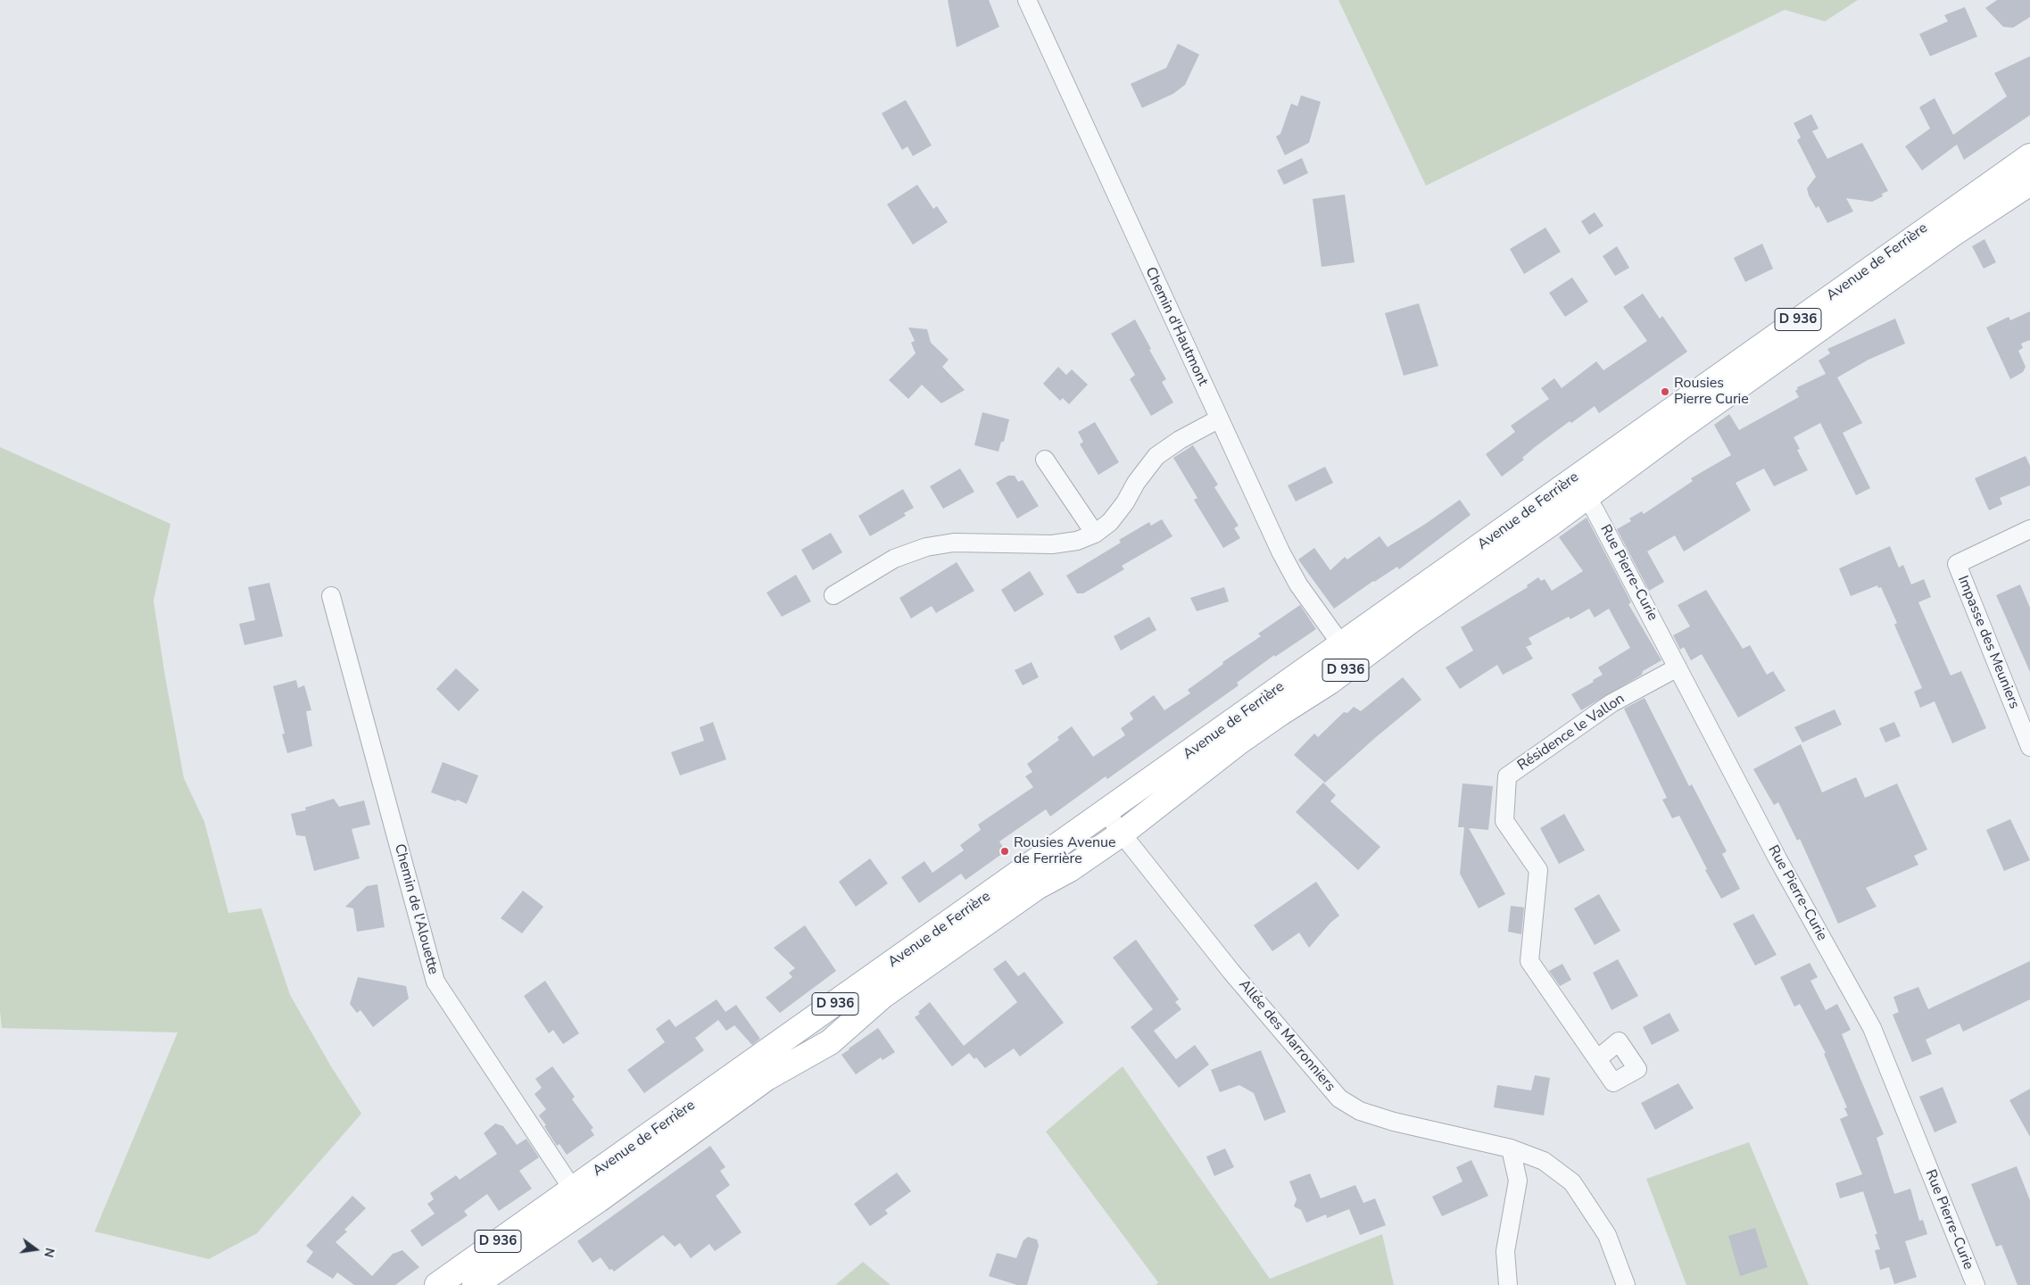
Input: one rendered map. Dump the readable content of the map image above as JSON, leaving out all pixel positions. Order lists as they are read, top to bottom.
{
  "streets": {
    "main road": ["Avenue de Ferrière", "D 936"],
    "street": [
      "Chemin d'Hautmont",
      "Rue Pierre-Curie",
      "Impasse des Meuniers",
      "Résidence le Vallon",
      "Chemin de l'Alouette",
      "Allée des Marronniers"
    ]
  },
  "crossings": [
    ["Avenue de Ferrière", "Chemin d'Hautmont"],
    ["Avenue de Ferrière", "Rue Pierre-Curie"],
    ["Avenue de Ferrière", "Chemin de l'Alouette"],
    ["Avenue de Ferrière", "Allée des Marronniers"],
    ["Rue Pierre-Curie", "Résidence le Vallon"]
  ],
  "places": ["Rousies Pierre Curie", "Rousies Avenue de Ferrière"],
  "north": "right"
}
